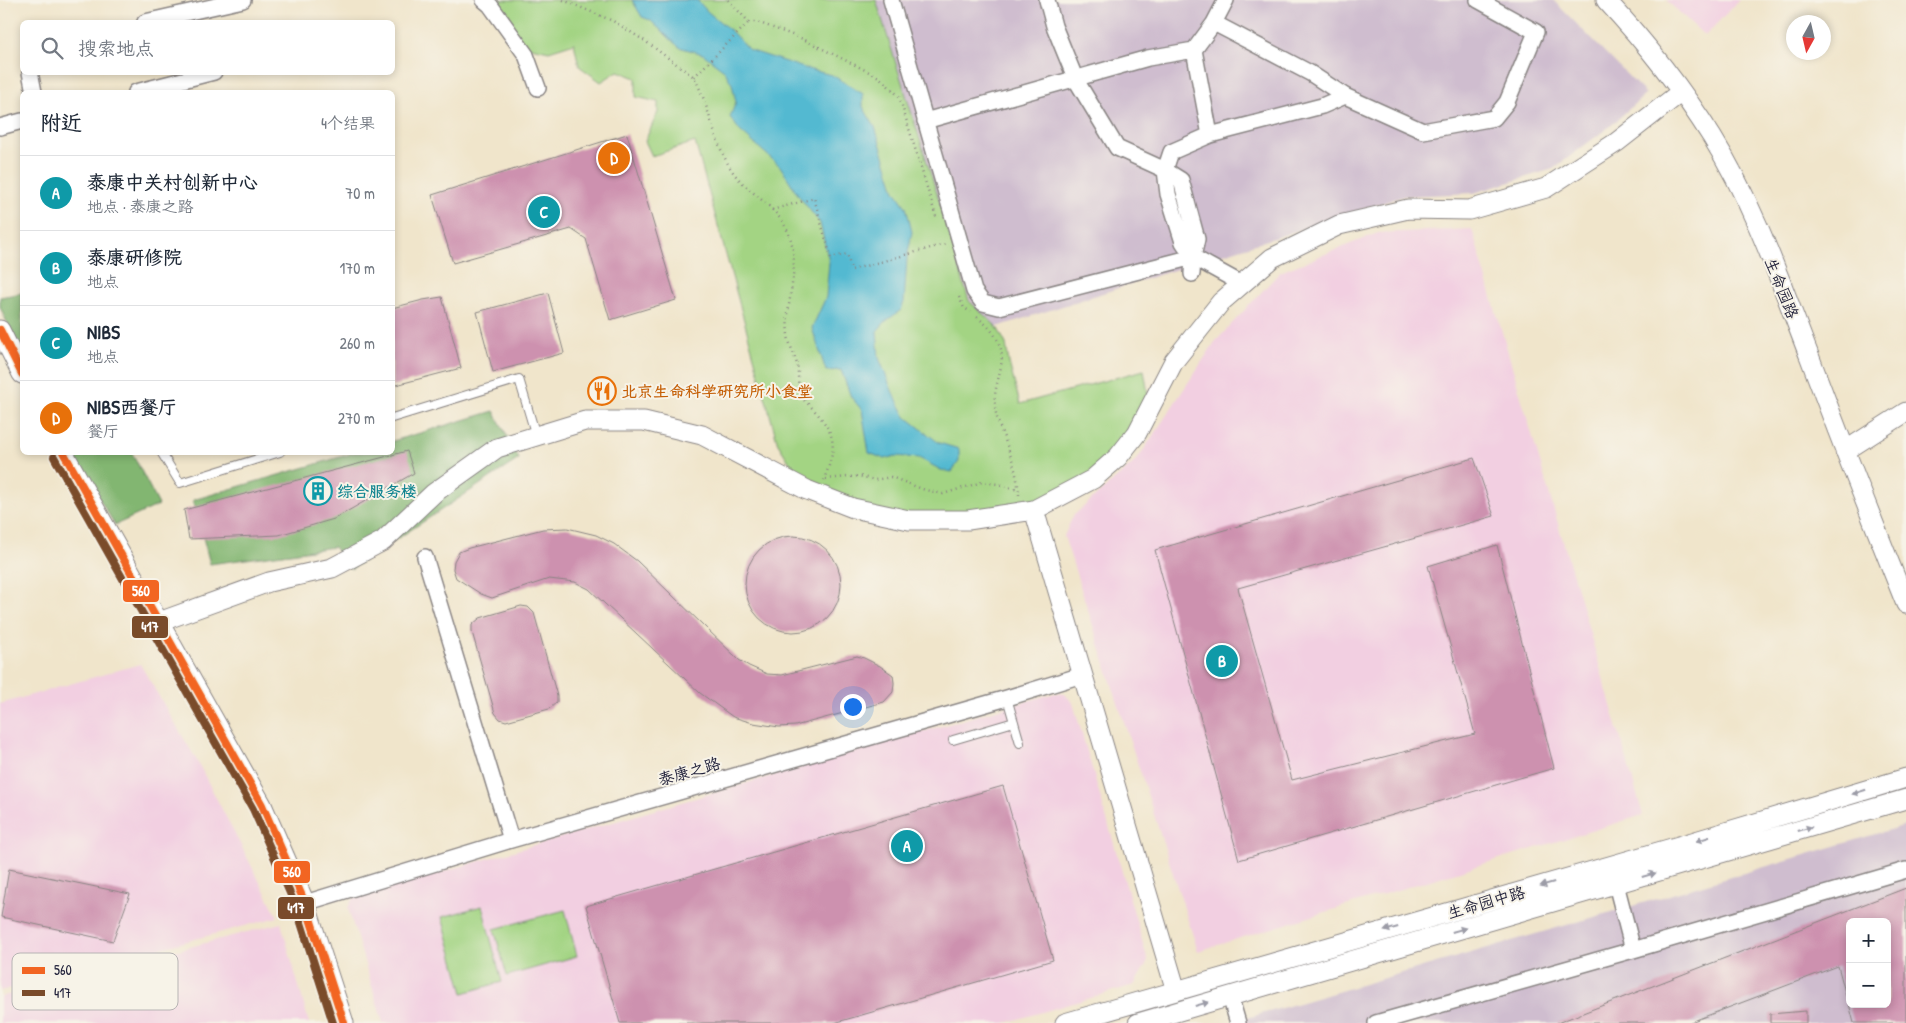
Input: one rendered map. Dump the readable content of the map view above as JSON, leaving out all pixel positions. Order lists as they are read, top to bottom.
{
  "streets": {
    "street": ["生命园路", "泰康之路", "生命园中路"]
  },
  "places": {
    "restaurant": ["北京生命科学研究所小食堂"],
    "building": ["综合服务楼"]
  },
  "lines": ["transit line 560", "transit line 417"],
  "legend": ["560", "417"],
  "north": "bottom",
  "page": {
    "search": "搜索地点",
    "heading": ["附近", "4个结果"],
    "pins": [
      "D",
      "C",
      "B",
      "A"
    ],
    "list": [
      {
        "mark": "A",
        "name": "泰康中关村创新中心",
        "note": "地点 · 泰康之路",
        "value": "70 m"
      },
      {
        "mark": "B",
        "name": "泰康研修院",
        "note": "地点",
        "value": "170 m"
      },
      {
        "mark": "C",
        "name": "NIBS",
        "note": "地点",
        "value": "260 m"
      },
      {
        "mark": "D",
        "name": "NIBS西餐厅",
        "note": "餐厅",
        "value": "270 m"
      }
    ],
    "map_buttons": ["+", "−"]
  }
}
